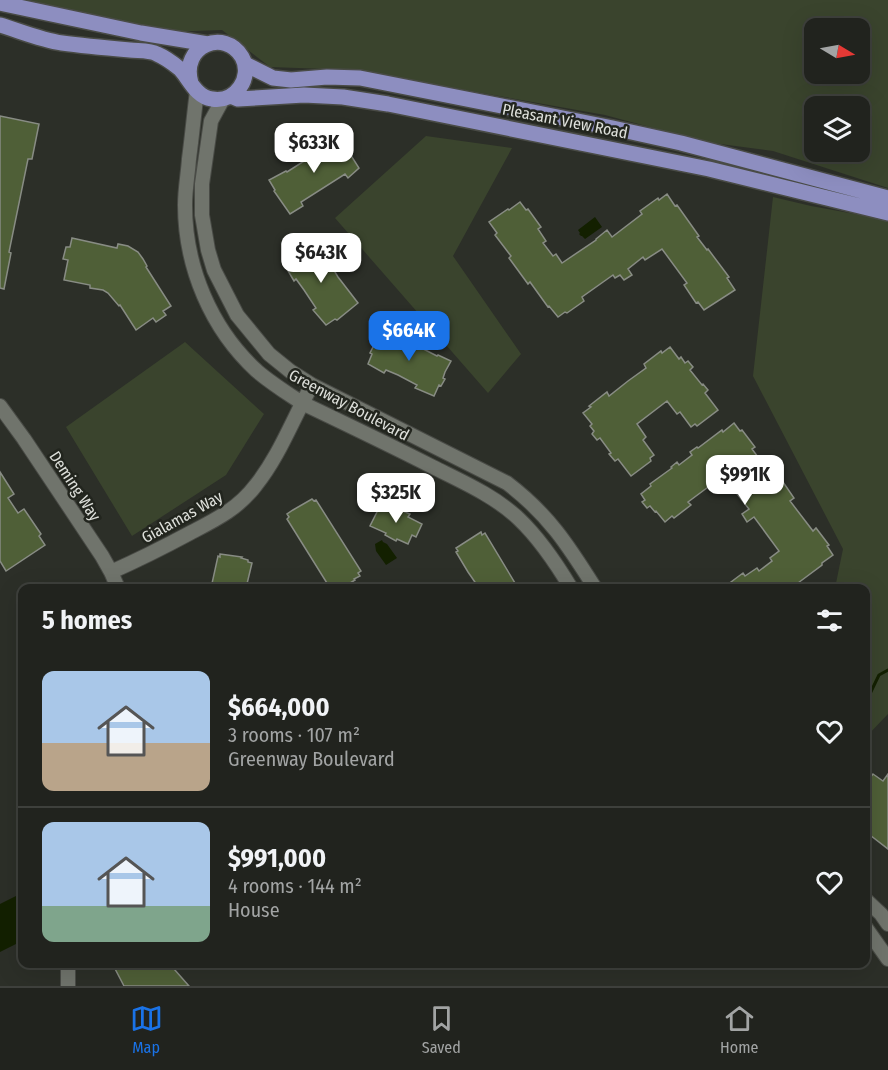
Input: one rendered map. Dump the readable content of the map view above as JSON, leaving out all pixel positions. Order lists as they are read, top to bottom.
{
  "streets": {
    "main road": ["Pleasant View Road"],
    "street": ["Greenway Boulevard", "Deming Way", "Gialamas Way"]
  },
  "crossings": [
    ["Pleasant View Road", "Greenway Boulevard"],
    ["Greenway Boulevard", "Gialamas Way"],
    ["Deming Way", "Gialamas Way"]
  ],
  "north": "right",
  "page": {
    "price": [
      "$633K",
      "$643K",
      "$664K",
      "$991K",
      "$325K"
    ],
    "heading": "5 homes",
    "list": [
      {
        "name": "$664,000",
        "note": "3 rooms · 107 m² · Greenway Boulevard"
      },
      {
        "name": "$991,000",
        "note": "4 rooms · 144 m² · House"
      }
    ],
    "tabs": ["Map", "Saved", "Home"]
  }
}
